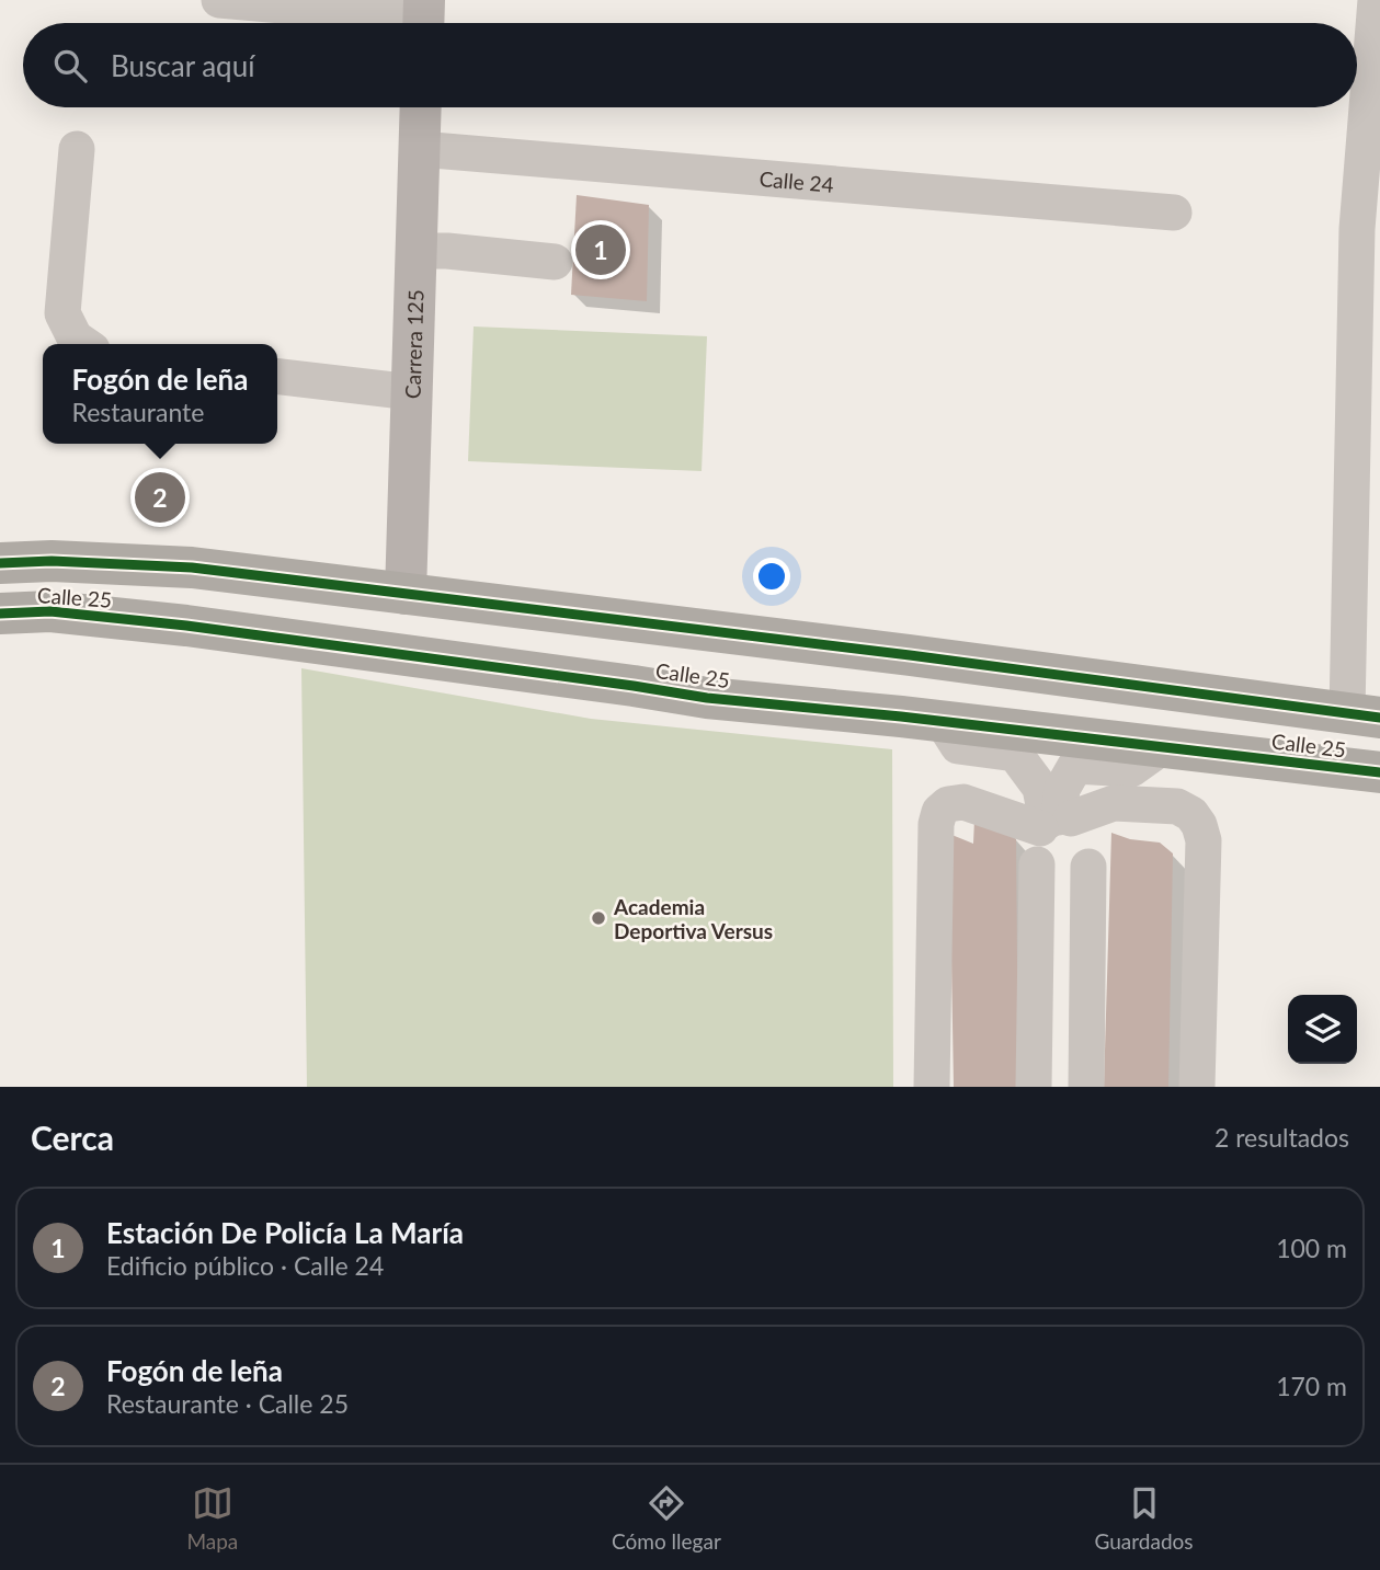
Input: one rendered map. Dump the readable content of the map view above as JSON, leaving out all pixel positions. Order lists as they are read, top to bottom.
{
  "streets": {
    "highway": ["Calle 25"],
    "main road": ["Carrera 125"],
    "street": ["Calle 24"]
  },
  "crossings": [
    ["Calle 24", "Carrera 125"],
    ["Carrera 125", "Calle 25"]
  ],
  "places": ["Academia Deportiva Versus"],
  "page": {
    "search": "Buscar aquí",
    "pins": ["1", "2"],
    "popup": ["Fogón de leña", "Restaurante"],
    "heading": ["Cerca", "2 resultados"],
    "list": [
      {
        "mark": "1",
        "name": "Estación De Policía La María",
        "note": "Edificio público · Calle 24",
        "value": "100 m"
      },
      {
        "mark": "2",
        "name": "Fogón de leña",
        "note": "Restaurante · Calle 25",
        "value": "170 m"
      }
    ],
    "nav": ["Mapa", "Cómo llegar", "Guardados"]
  }
}
